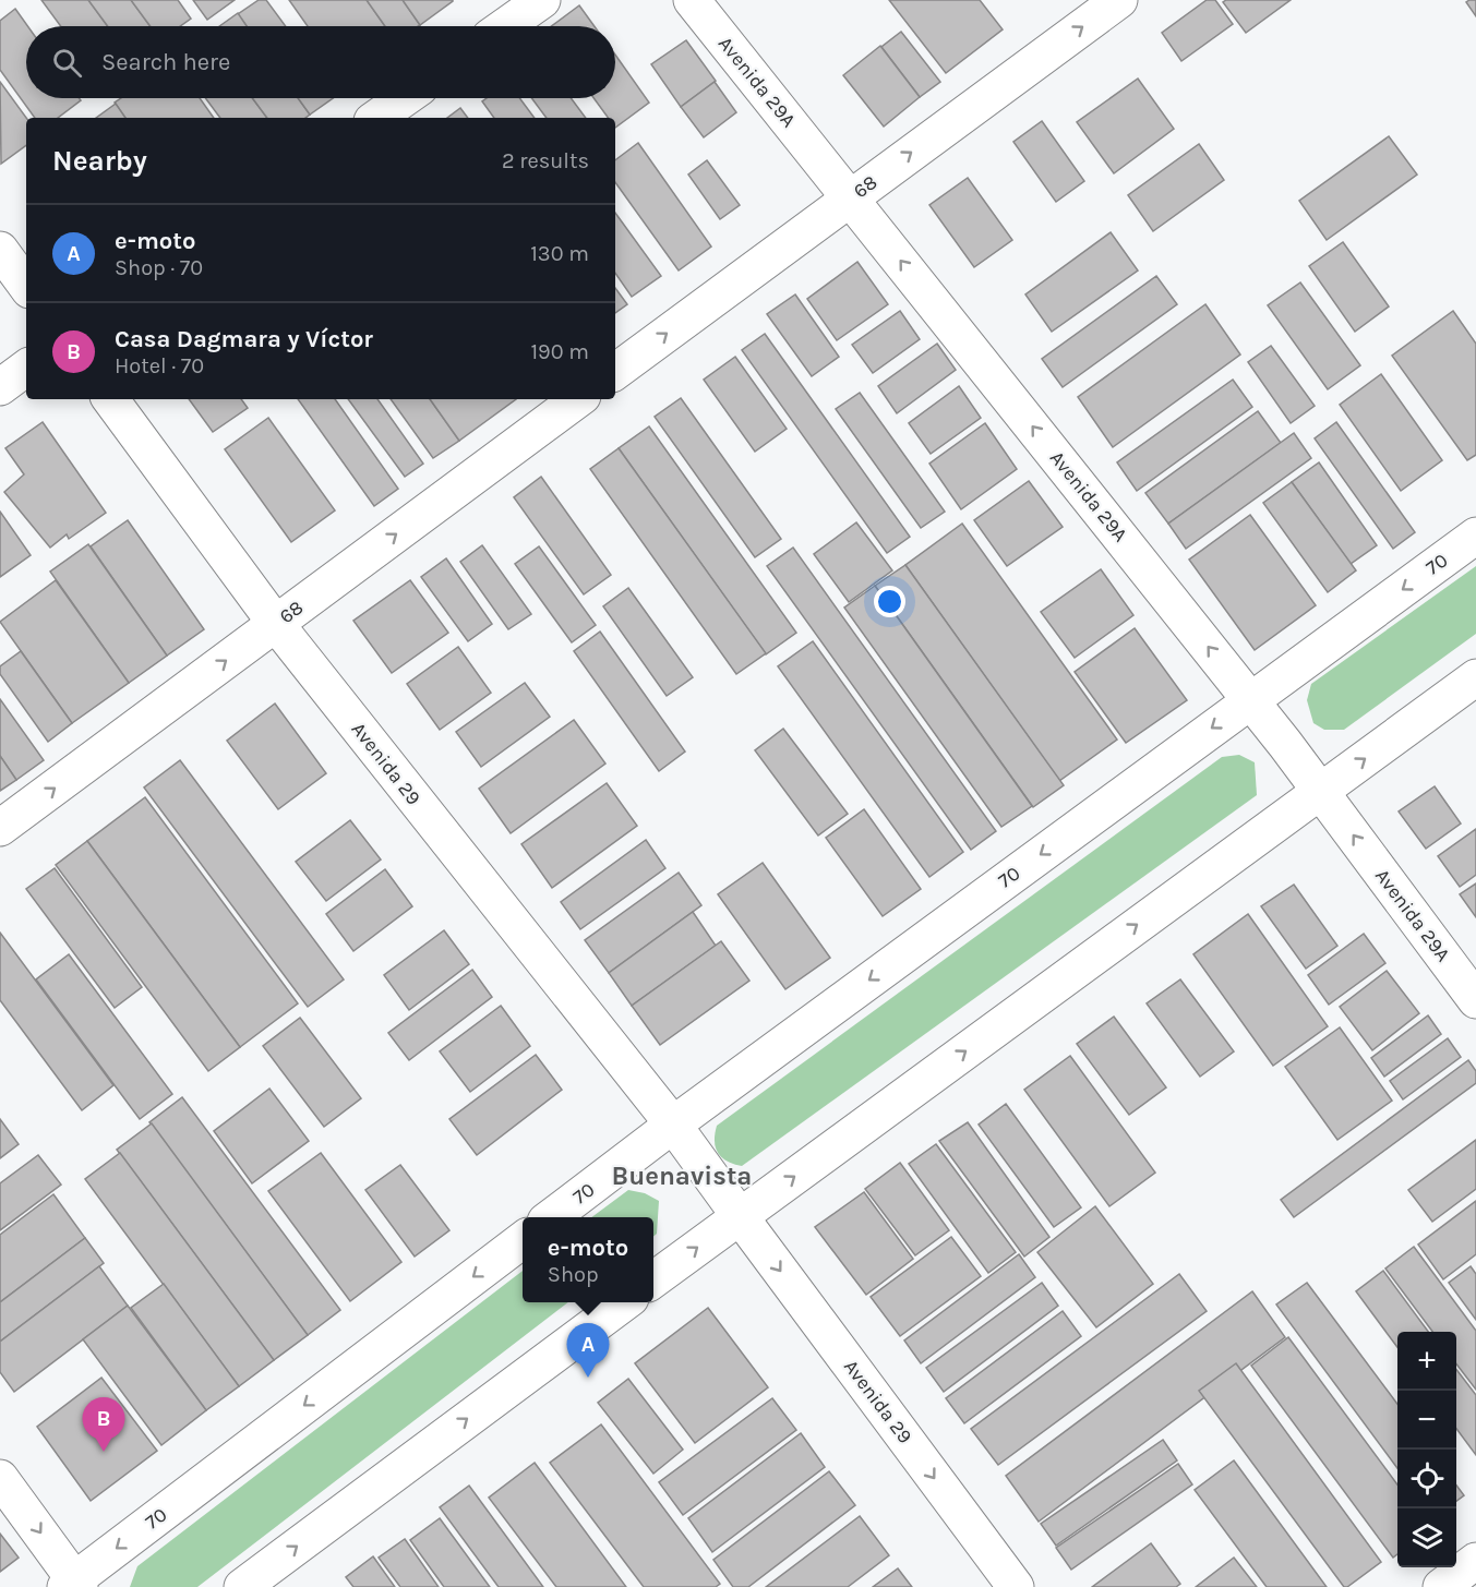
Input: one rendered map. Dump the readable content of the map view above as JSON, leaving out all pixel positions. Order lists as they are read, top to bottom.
{
  "streets": {
    "street": [
      "Avenida 29A",
      "68",
      "70",
      "Avenida 29"
    ]
  },
  "crossings": [
    ["Avenida 29A", "68"],
    ["Avenida 29A", "70"],
    ["68", "Avenida 29"],
    ["70", "Avenida 29"]
  ],
  "one_way": ["Avenida 29A", "68"],
  "districts": ["Buenavista"],
  "page": {
    "search": "Search here",
    "heading": ["Nearby", "2 results"],
    "list": [
      {
        "mark": "A",
        "name": "e-moto",
        "note": "Shop · 70",
        "value": "130 m"
      },
      {
        "mark": "B",
        "name": "Casa Dagmara y Víctor",
        "note": "Hotel · 70",
        "value": "190 m"
      }
    ],
    "popup": ["e-moto", "Shop"],
    "pins": ["A", "B"],
    "map_buttons": ["+", "−"]
  }
}
